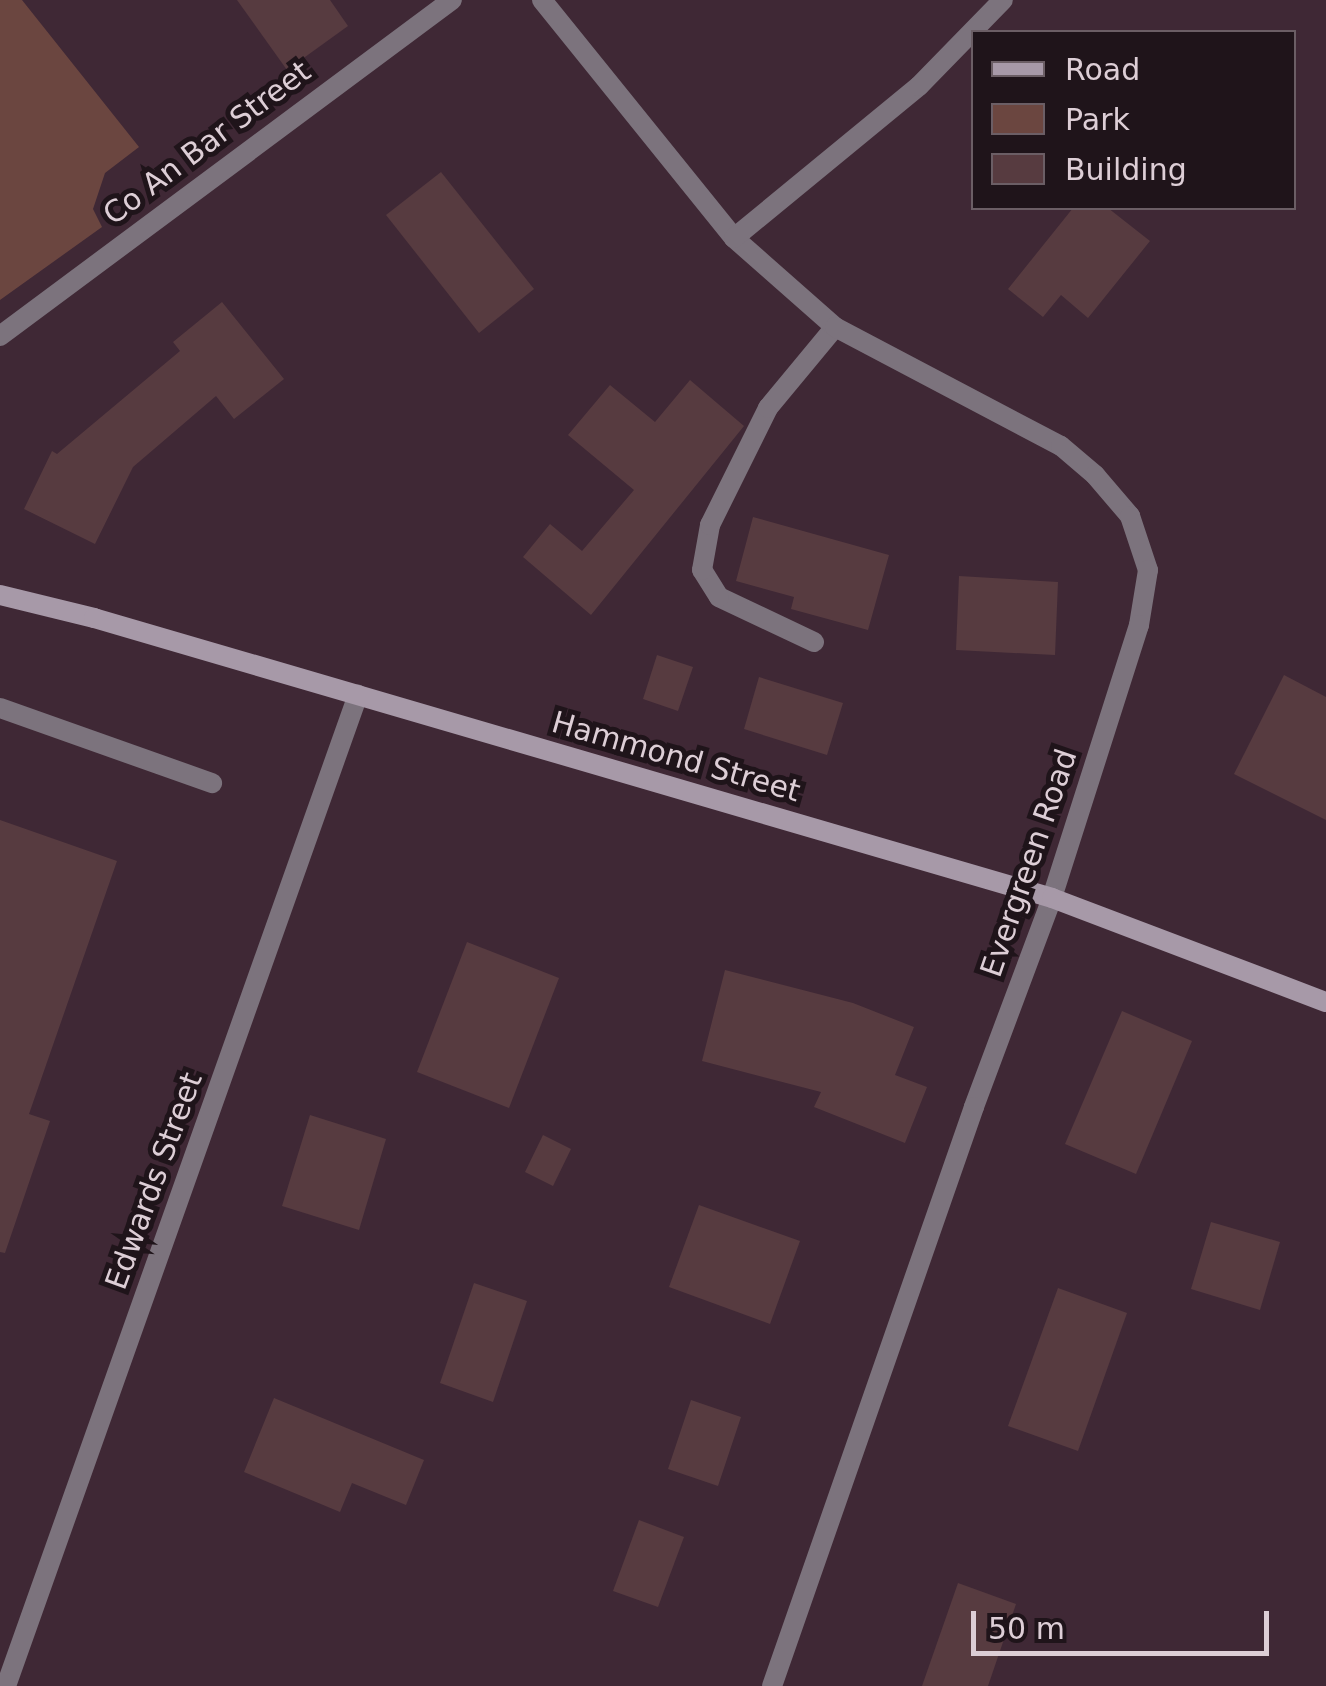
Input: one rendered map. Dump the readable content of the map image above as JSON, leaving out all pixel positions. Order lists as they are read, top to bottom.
{
  "streets": {
    "street": [
      "Co An Bar Street",
      "Hammond Street",
      "Evergreen Road",
      "Edwards Street"
    ]
  },
  "crossings": [
    ["Hammond Street", "Evergreen Road"],
    ["Hammond Street", "Edwards Street"]
  ],
  "legend": ["Road", "Park", "Building"],
  "scale_bar": "50 m"
}
